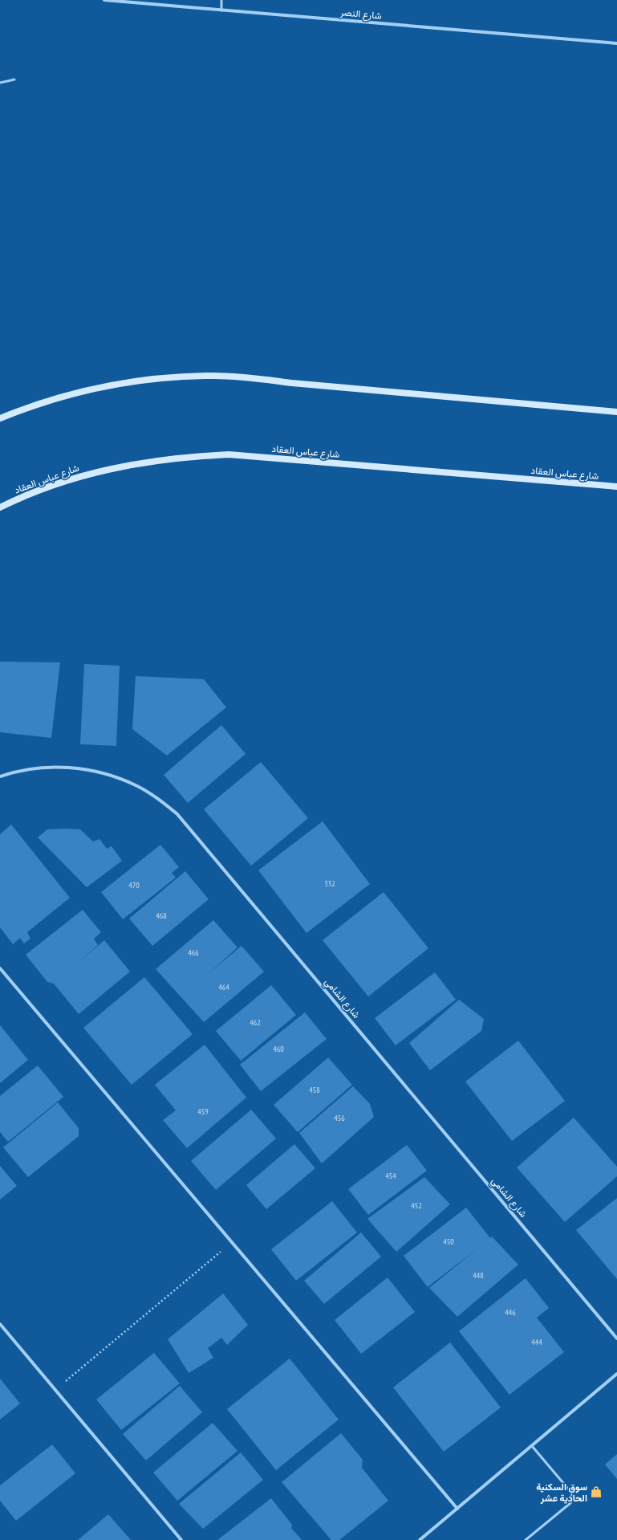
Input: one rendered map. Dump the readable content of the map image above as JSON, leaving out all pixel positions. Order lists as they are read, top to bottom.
{
  "streets": {
    "street": ["شارع النصر", "شارع عباس العقاد", "شارع الشامي"]
  },
  "places": {
    "shop": ["سوق السكنية الحادية عشر"]
  },
  "house_numbers": [
    "332",
    "470",
    "468",
    "466",
    "464",
    "462",
    "460",
    "458",
    "459",
    "456",
    "454",
    "452",
    "450",
    "448",
    "446",
    "444"
  ]
}
